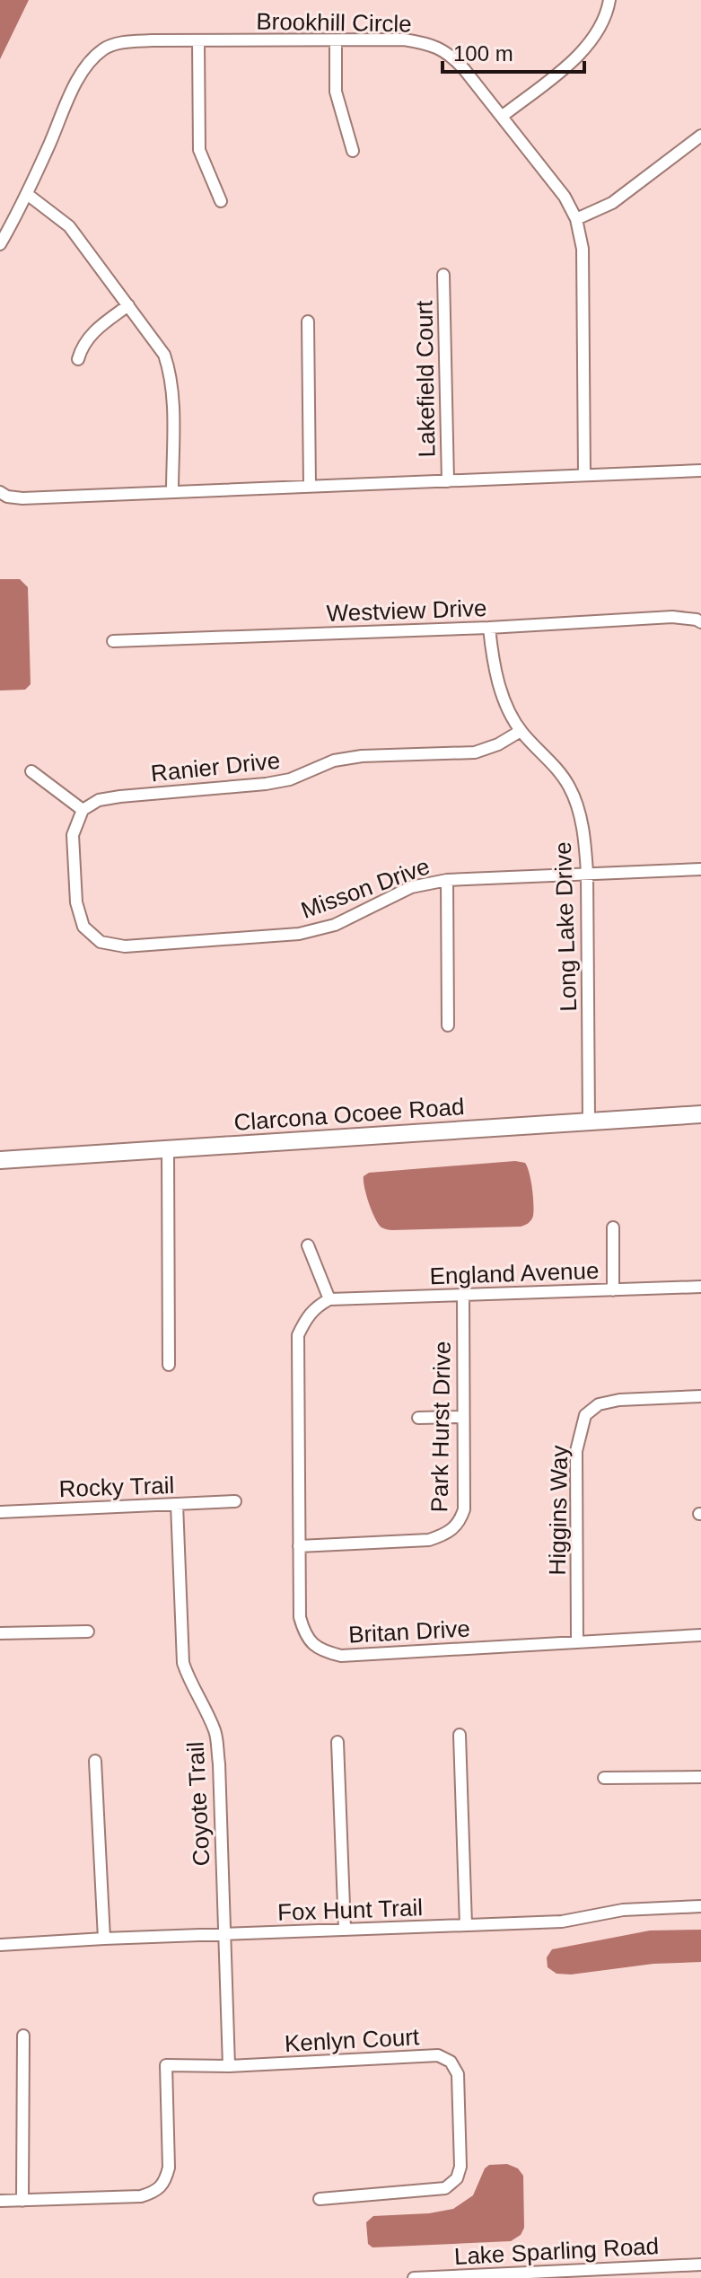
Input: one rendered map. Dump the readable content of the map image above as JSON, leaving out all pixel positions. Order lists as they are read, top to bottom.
{
  "streets": {
    "street": [
      "Brookhill Circle",
      "Lakefield Court",
      "Westview Drive",
      "Ranier Drive",
      "Misson Drive",
      "Long Lake Drive",
      "Clarcona Ocoee Road",
      "England Avenue",
      "Park Hurst Drive",
      "Rocky Trail",
      "Higgins Way",
      "Britan Drive",
      "Coyote Trail",
      "Fox Hunt Trail",
      "Kenlyn Court",
      "Lake Sparling Road"
    ]
  },
  "crossings": [
    ["Westview Drive", "Long Lake Drive"],
    ["Ranier Drive", "Misson Drive"],
    ["Ranier Drive", "Long Lake Drive"],
    ["Misson Drive", "Long Lake Drive"],
    ["Long Lake Drive", "Clarcona Ocoee Road"],
    ["England Avenue", "Park Hurst Drive"],
    ["England Avenue", "Britan Drive"],
    ["Park Hurst Drive", "Britan Drive"],
    ["Rocky Trail", "Coyote Trail"],
    ["Higgins Way", "Britan Drive"],
    ["Coyote Trail", "Fox Hunt Trail"],
    ["Coyote Trail", "Kenlyn Court"]
  ],
  "scale_bar": "100 m"
}
